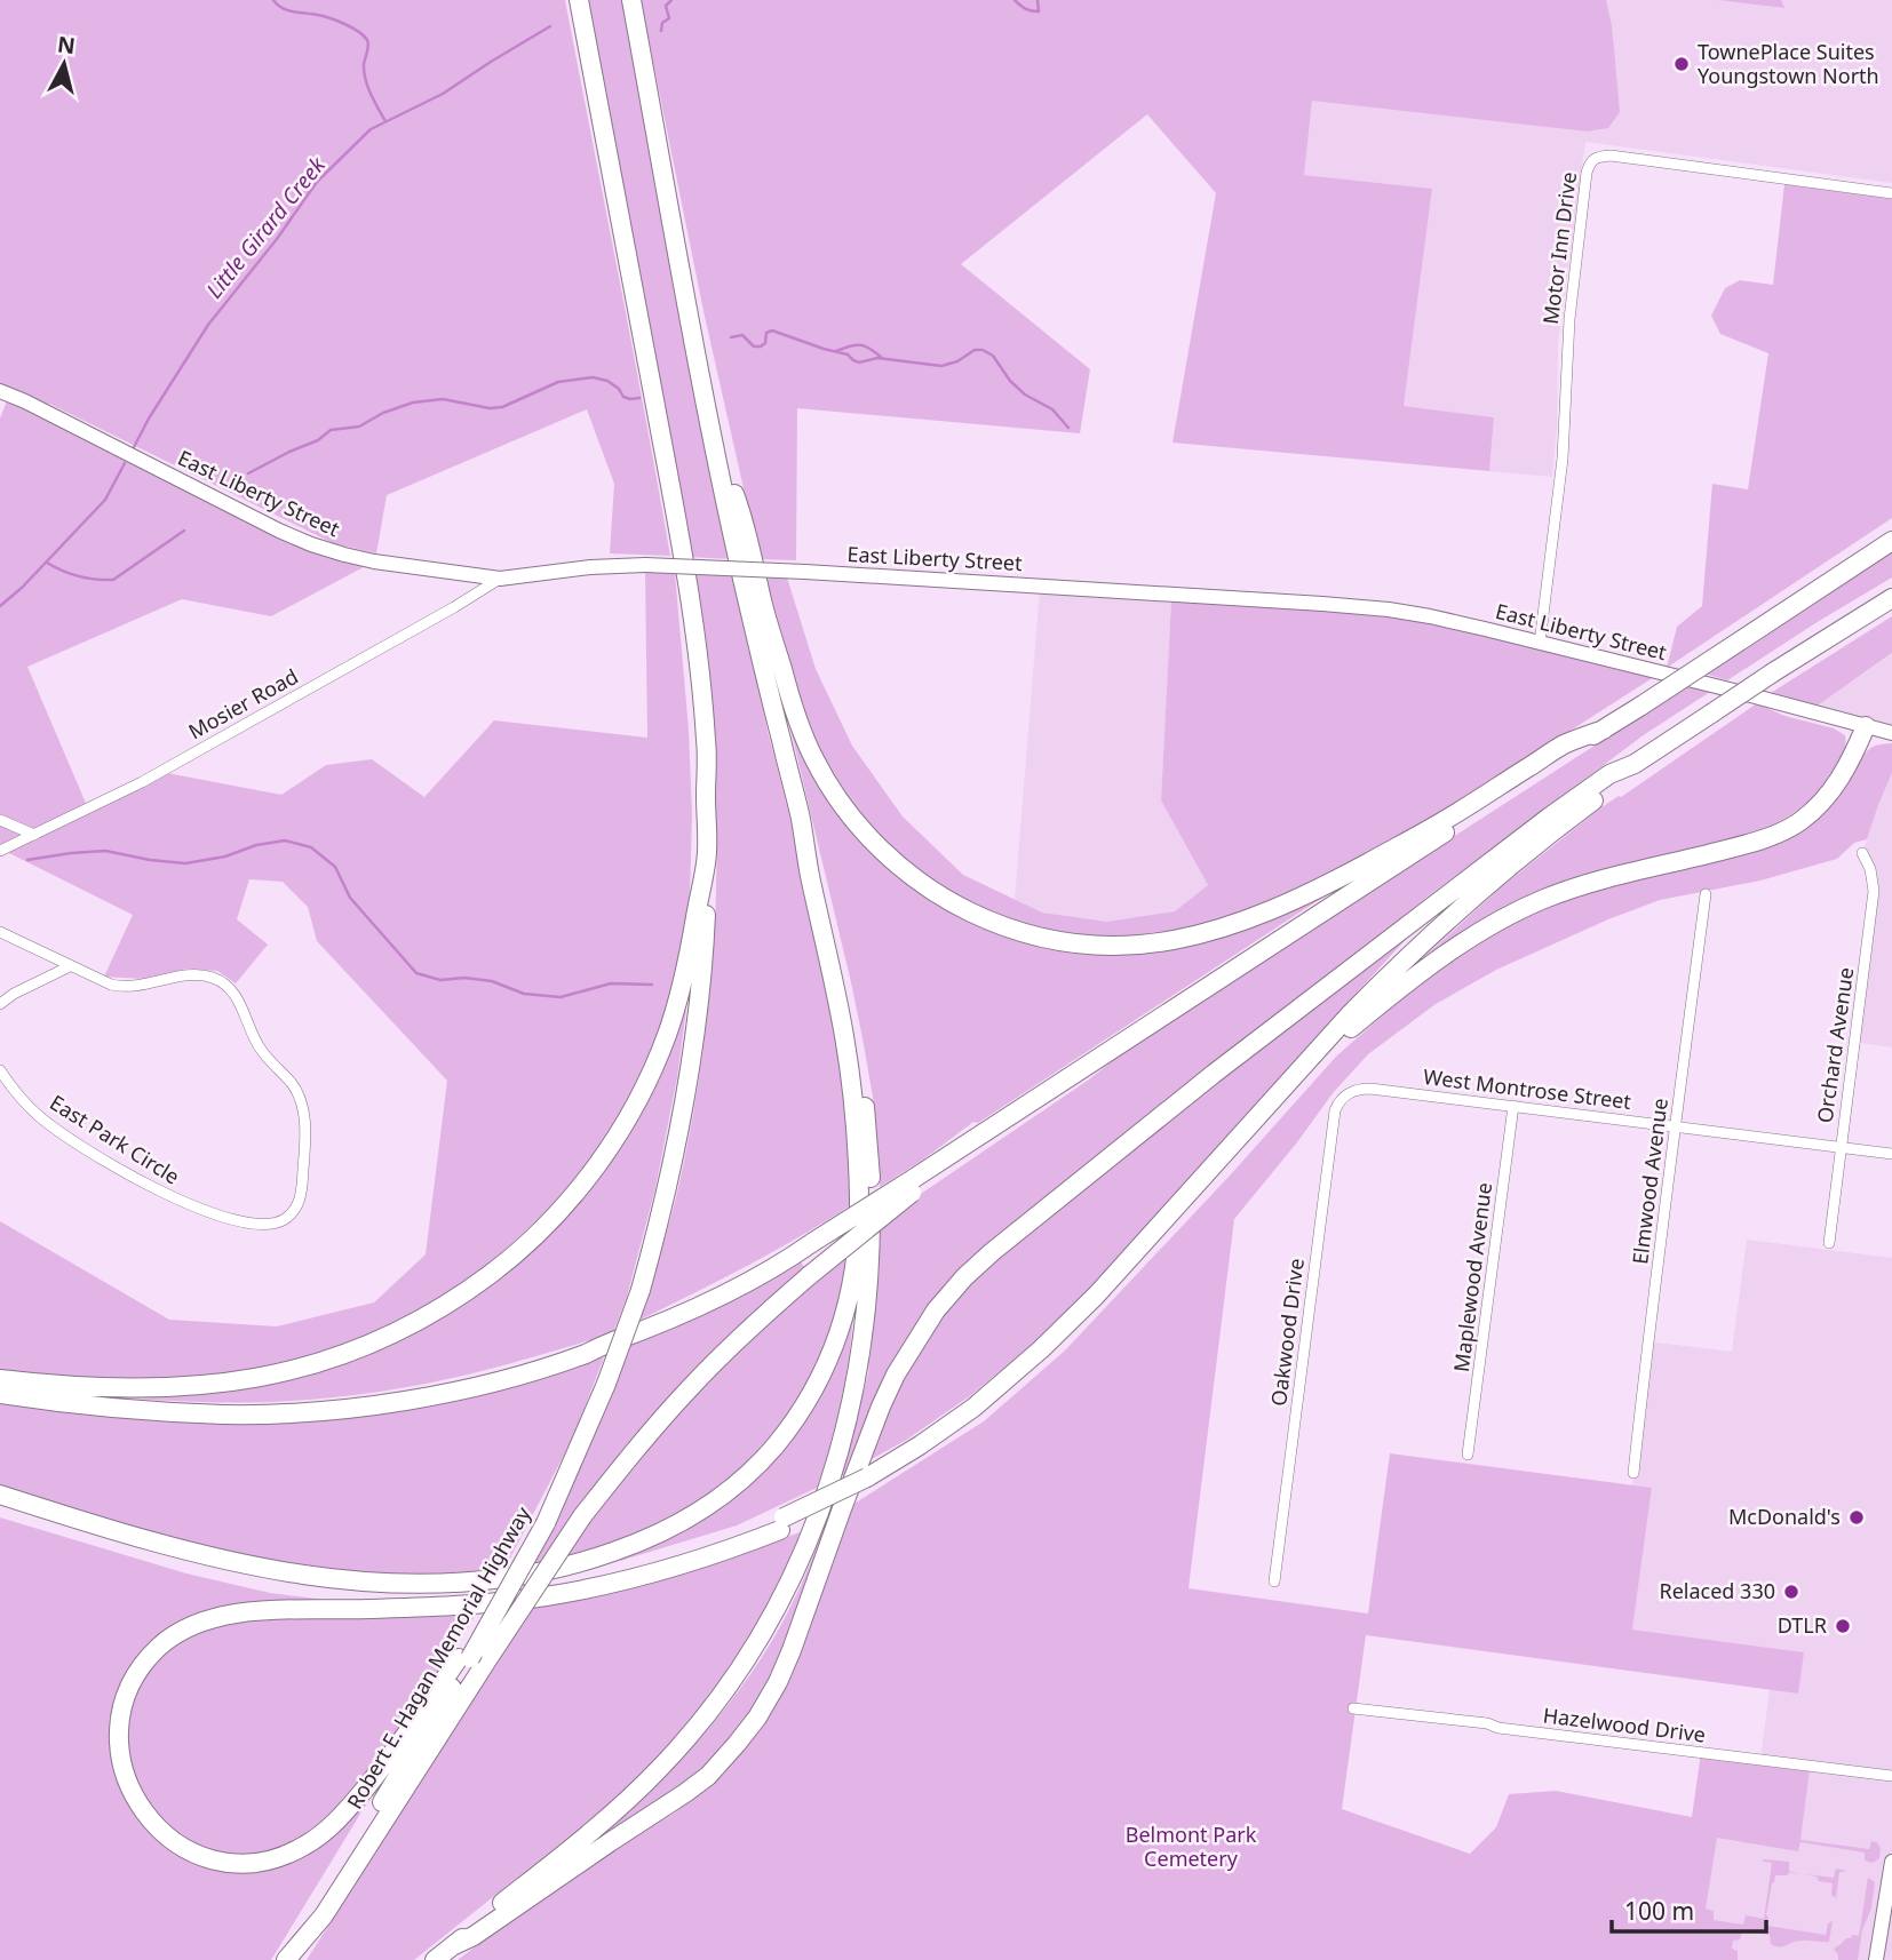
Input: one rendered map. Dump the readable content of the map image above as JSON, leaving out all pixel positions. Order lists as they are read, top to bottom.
{
  "streets": {
    "highway": ["Robert E. Hagan Memorial Highway"],
    "street": [
      "Motor Inn Drive",
      "East Liberty Street",
      "Mosier Road",
      "Orchard Avenue",
      "West Montrose Street",
      "East Park Circle",
      "Elmwood Avenue",
      "Maplewood Avenue",
      "Oakwood Drive",
      "Hazelwood Drive"
    ]
  },
  "crossings": [
    ["Motor Inn Drive", "East Liberty Street"],
    ["East Liberty Street", "Mosier Road"],
    ["Orchard Avenue", "West Montrose Street"],
    ["West Montrose Street", "Elmwood Avenue"],
    ["West Montrose Street", "Maplewood Avenue"],
    ["West Montrose Street", "Oakwood Drive"]
  ],
  "water": ["Little Girard Creek"],
  "parks": ["Belmont Park Cemetery"],
  "places": [
    "TownePlace Suites Youngstown North",
    "McDonald's",
    "Relaced 330",
    "DTLR"
  ],
  "scale_bar": "100 m",
  "north": "top"
}
